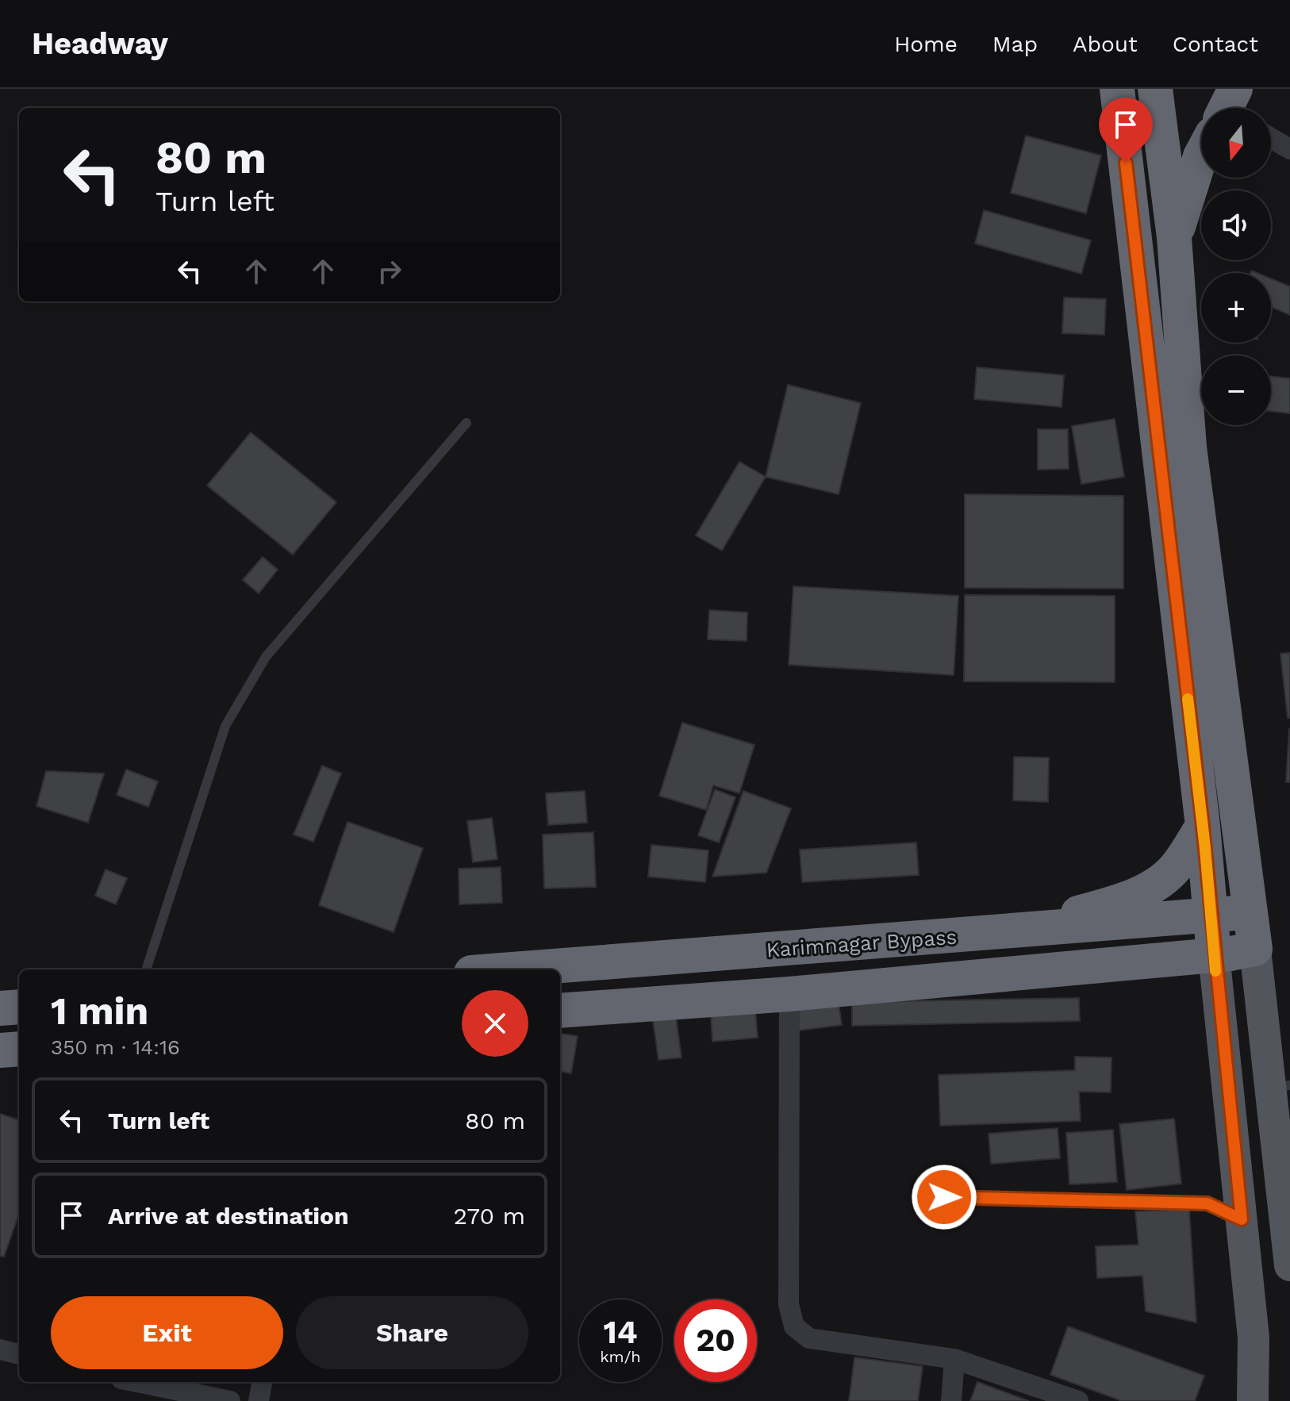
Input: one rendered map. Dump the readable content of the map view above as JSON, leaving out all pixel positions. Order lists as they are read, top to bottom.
{
  "streets": {
    "highway": ["Karimnagar Bypass"]
  },
  "north": "bottom",
  "page": {
    "header": "Headway",
    "nav": [
      "Home",
      "Map",
      "About",
      "Contact"
    ],
    "map_buttons": ["+", "−"],
    "turn": ["80 m", "Turn left"],
    "heading": ["1 min", "350 m · 14:16"],
    "list": [
      {
        "name": "Turn left",
        "value": "80 m"
      },
      {
        "name": "Arrive at destination",
        "value": "270 m"
      }
    ],
    "buttons": ["Exit", "Share"],
    "speed": "14 km/h",
    "limit": "20"
  }
}
